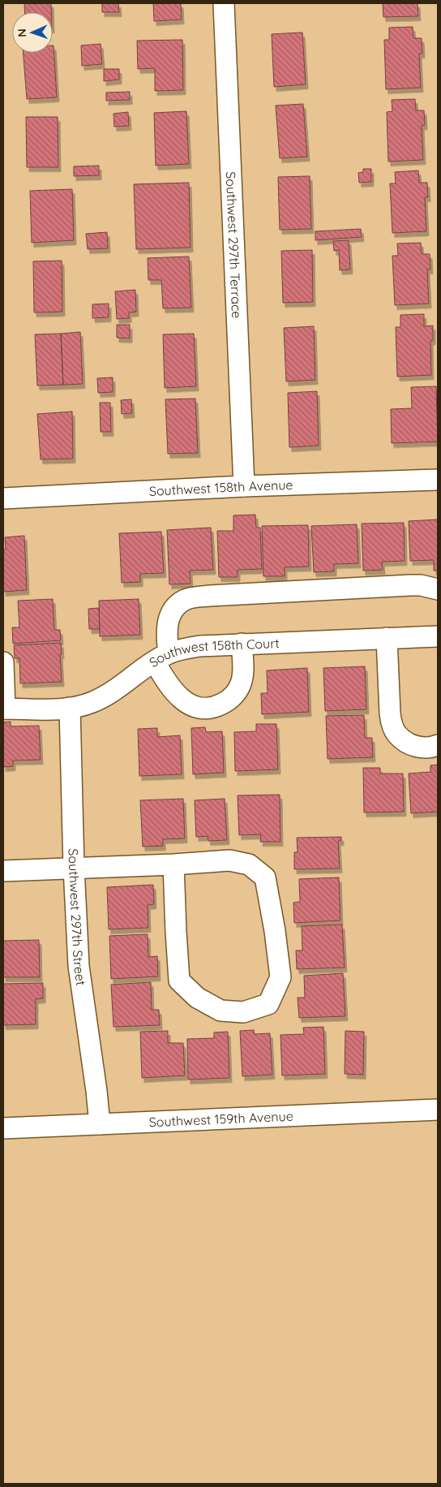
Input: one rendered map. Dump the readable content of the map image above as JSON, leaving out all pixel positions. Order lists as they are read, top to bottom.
{
  "streets": {
    "street": [
      "Southwest 297th Terrace",
      "Southwest 158th Avenue",
      "Southwest 158th Court",
      "Southwest 297th Street",
      "Southwest 159th Avenue"
    ]
  },
  "crossings": [
    ["Southwest 297th Terrace", "Southwest 158th Avenue"],
    ["Southwest 158th Court", "Southwest 297th Street"],
    ["Southwest 297th Street", "Southwest 159th Avenue"]
  ],
  "north": "left"
}
